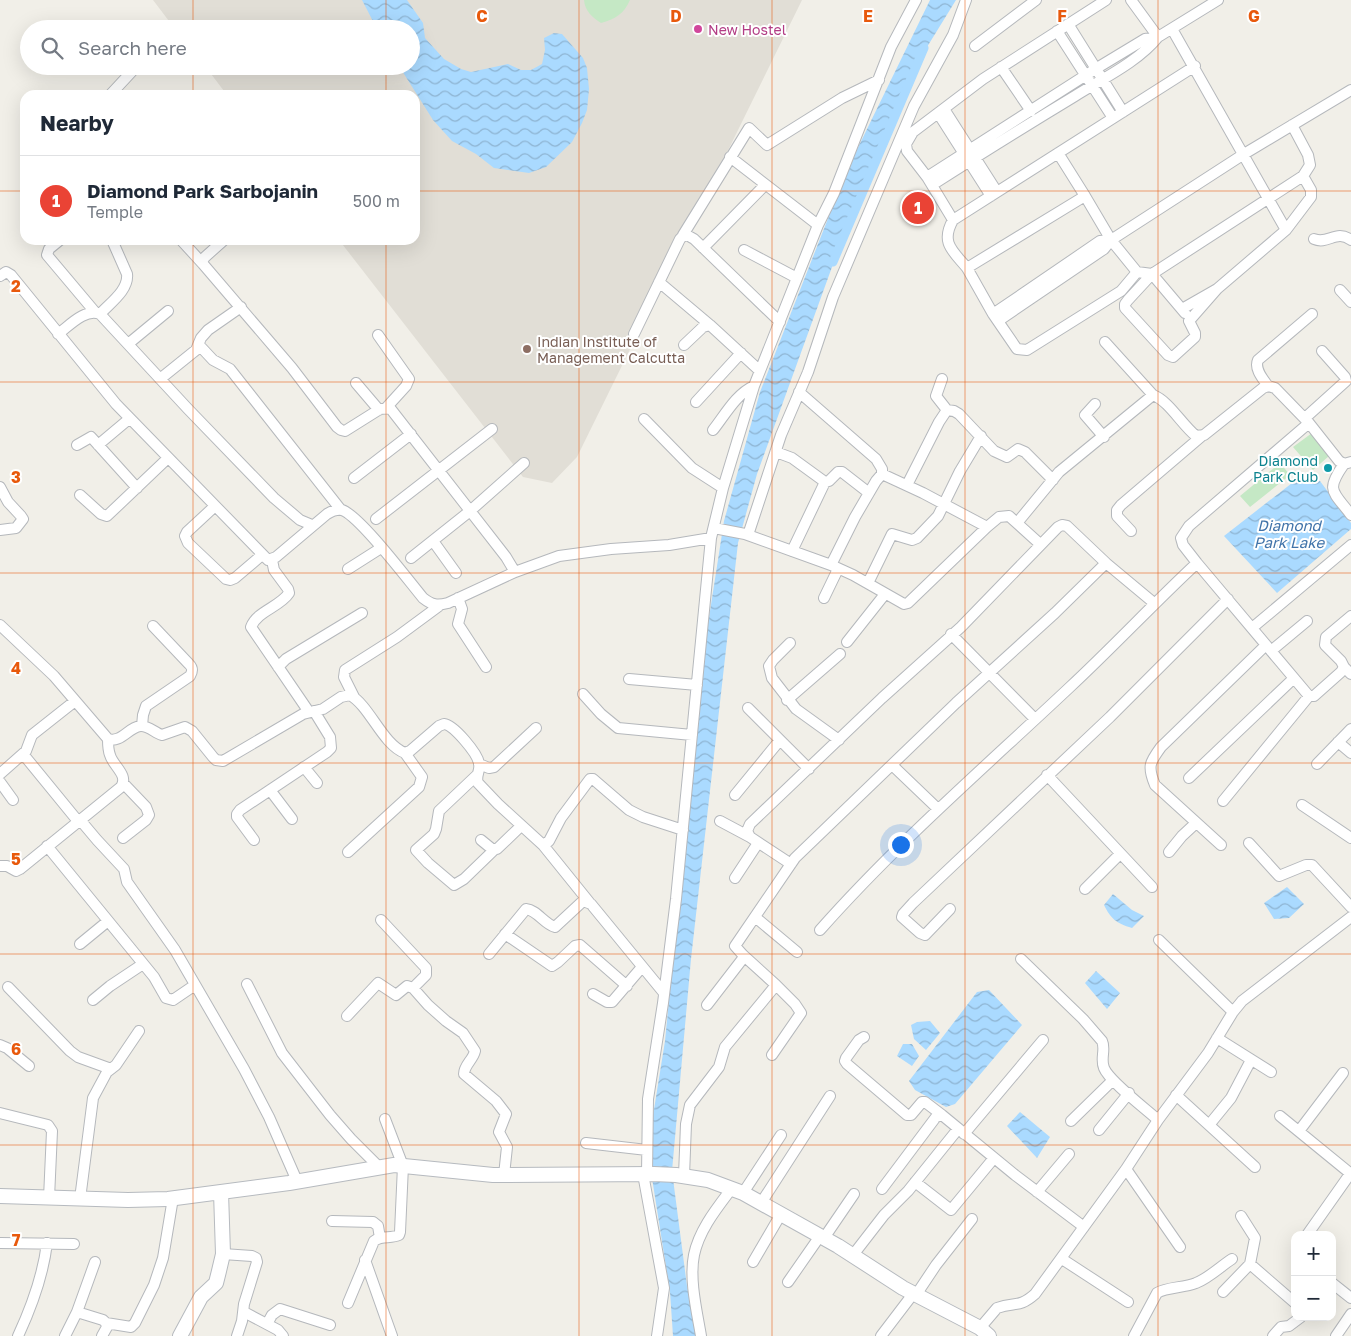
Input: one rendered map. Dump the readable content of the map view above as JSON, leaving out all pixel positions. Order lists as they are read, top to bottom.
{
  "water": ["Diamond Park Lake"],
  "places": ["New Hostel", "Indian Institute of Management Calcutta", "Diamond Park Club"],
  "page": {
    "search": "Search here",
    "heading": "Nearby",
    "list": [
      {
        "mark": "1",
        "name": "Diamond Park Sarbojanin",
        "note": "Temple",
        "value": "500 m"
      }
    ],
    "pins": "1",
    "map_buttons": ["+", "−"]
  },
  "grid": {
    "columns": [
      "C",
      "D",
      "E",
      "F",
      "G"
    ],
    "rows": [
      "2",
      "3",
      "4",
      "5",
      "6",
      "7"
    ]
  }
}
